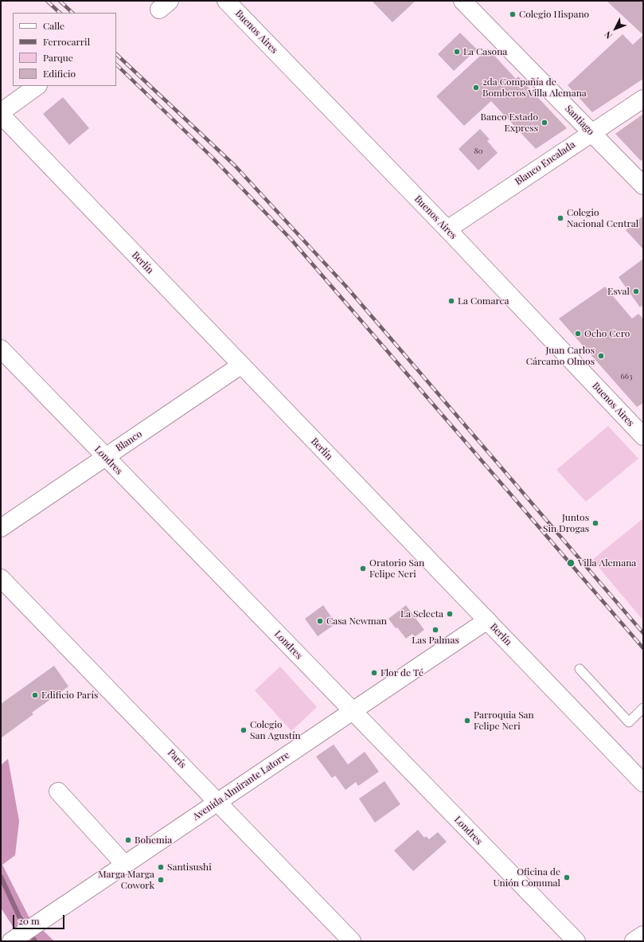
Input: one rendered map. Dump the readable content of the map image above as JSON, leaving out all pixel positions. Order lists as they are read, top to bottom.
{
  "streets": {
    "street": [
      "Buenos Aires",
      "Santiago",
      "Blanco Encalada",
      "Berlín",
      "Blanco",
      "Londres",
      "París",
      "Avenida Almirante Latorre"
    ]
  },
  "crossings": [
    ["Buenos Aires", "Blanco Encalada"],
    ["Santiago", "Blanco Encalada"],
    ["Berlín", "Blanco"],
    ["Berlín", "Avenida Almirante Latorre"],
    ["Blanco", "Londres"],
    ["Londres", "Avenida Almirante Latorre"],
    ["París", "Avenida Almirante Latorre"]
  ],
  "places": [
    "Colegio Hispano",
    "La Casona",
    "2da Compañía de Bomberos Villa Alemana",
    "Banco Estado Express",
    "Colegio Nacional Central",
    "Esval",
    "La Comarca",
    "Ocho Cero",
    "Juan Carlos Cárcamo Olmos",
    "Juntos Sin Drogas",
    "Villa Alemana",
    "Oratorio San Felipe Neri",
    "La Selecta",
    "Casa Newman",
    "Las Palmas",
    "Flor de Té",
    "Edificio París",
    "Parroquia San Felipe Neri",
    "Colegio San Agustín",
    "Bohemia",
    "Santisushi",
    "Oficina de Unión Comunal",
    "Marga Marga Cowork"
  ],
  "house_numbers": ["80", "663"],
  "legend": [
    "Calle",
    "Ferrocarril",
    "Parque",
    "Edificio"
  ],
  "scale_bar": "20 m",
  "north": "bottom left"
}
